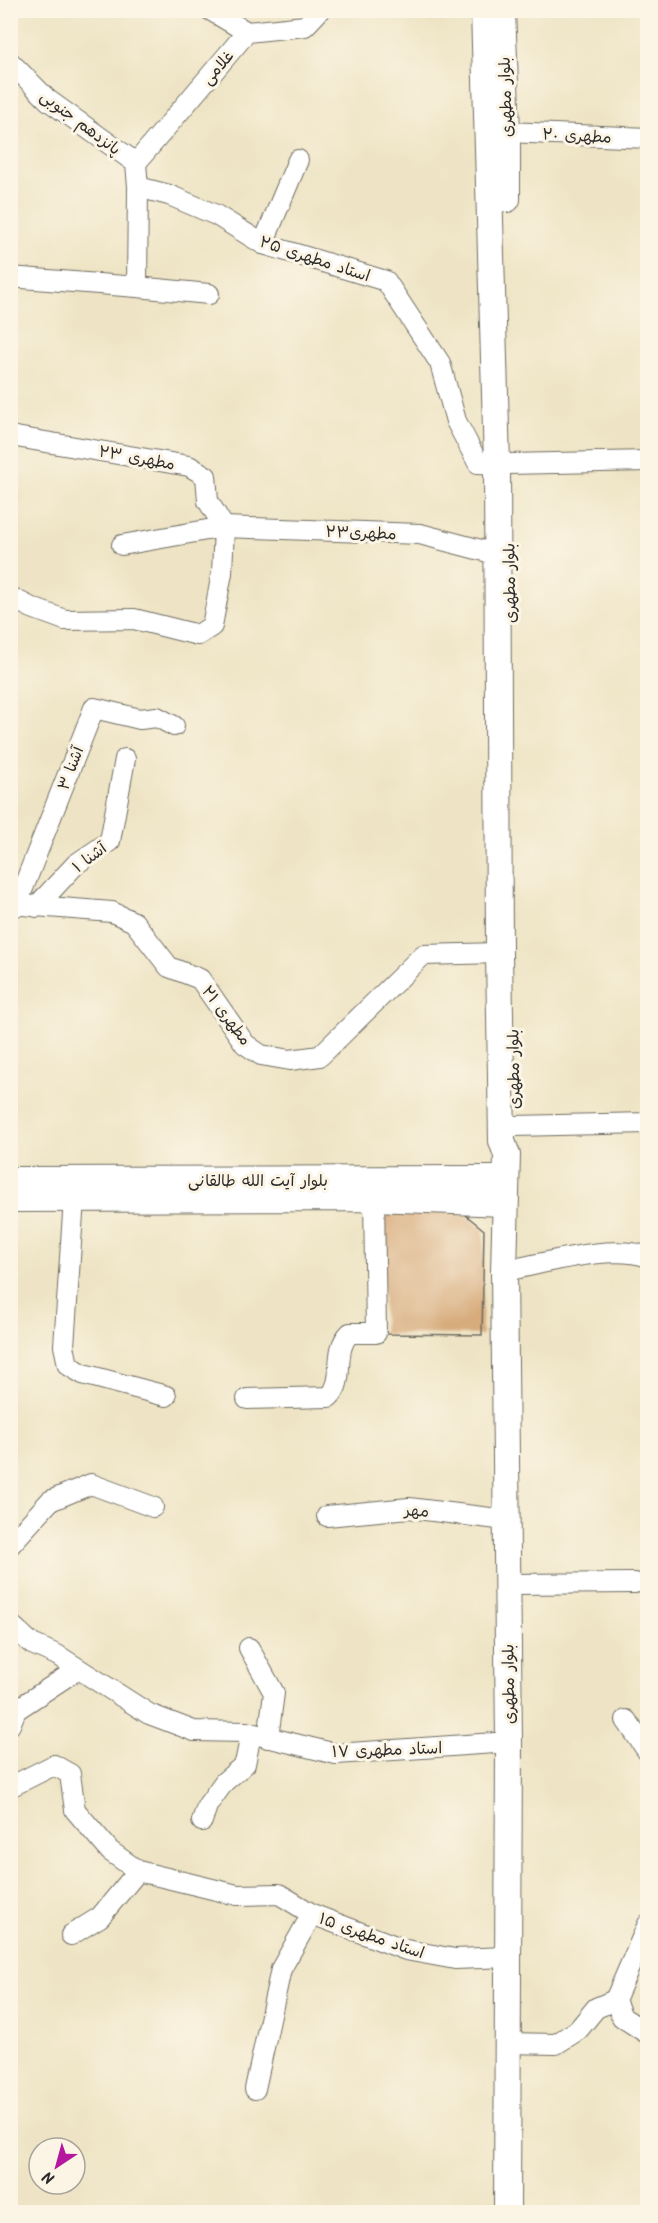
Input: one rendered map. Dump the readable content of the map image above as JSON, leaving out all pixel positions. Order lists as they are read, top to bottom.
{
  "streets": {
    "main road": ["بلوار مطهری", "بلوار آیت الله طالقانی"],
    "street": [
      "غلامی",
      "پانزدهم جنوبی",
      "مطهری ۲۰",
      "استاد مطهری ۲۵",
      "مطهری ۲۳",
      "مطهری۲۳",
      "آشنا ۳",
      "آشنا ۱",
      "مطهری ۲۱",
      "مهر",
      "استاد مطهری ۱۷",
      "استاد مطهری ۱۵"
    ]
  },
  "crossings": [
    ["غلامی", "پانزدهم جنوبی"],
    ["بلوار مطهری", "مطهری ۲۰"],
    ["بلوار مطهری", "استاد مطهری ۲۵"],
    ["بلوار مطهری", "مطهری۲۳"],
    ["بلوار مطهری", "مطهری ۲۱"],
    ["بلوار مطهری", "بلوار آیت الله طالقانی"],
    ["بلوار مطهری", "مهر"],
    ["بلوار مطهری", "استاد مطهری ۱۷"],
    ["بلوار مطهری", "استاد مطهری ۱۵"],
    ["پانزدهم جنوبی", "استاد مطهری ۲۵"],
    ["مطهری ۲۳", "مطهری۲۳"],
    ["آشنا ۳", "آشنا ۱"],
    ["آشنا ۳", "مطهری ۲۱"],
    ["آشنا ۱", "مطهری ۲۱"]
  ],
  "north": "bottom left"
}
